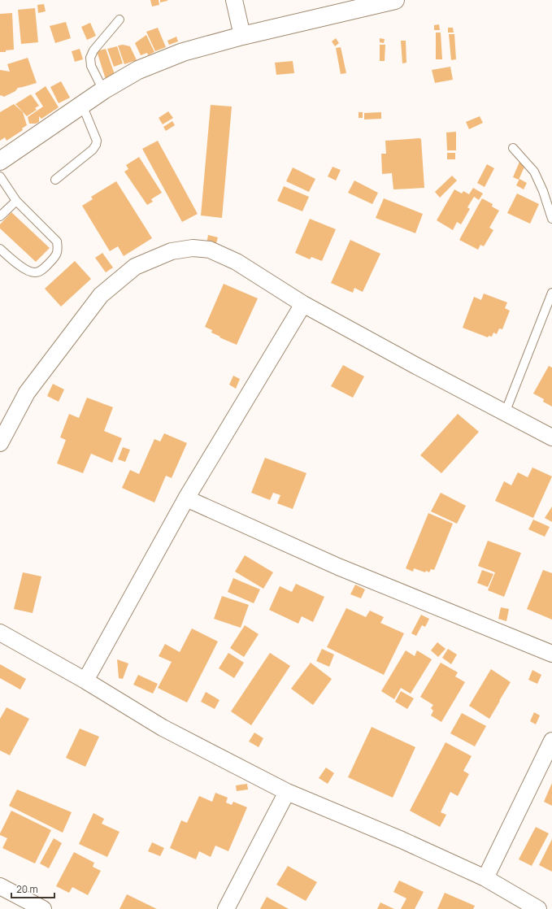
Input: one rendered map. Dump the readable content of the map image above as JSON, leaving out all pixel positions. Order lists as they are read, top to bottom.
{
  "scale_bar": "20 m"
}
